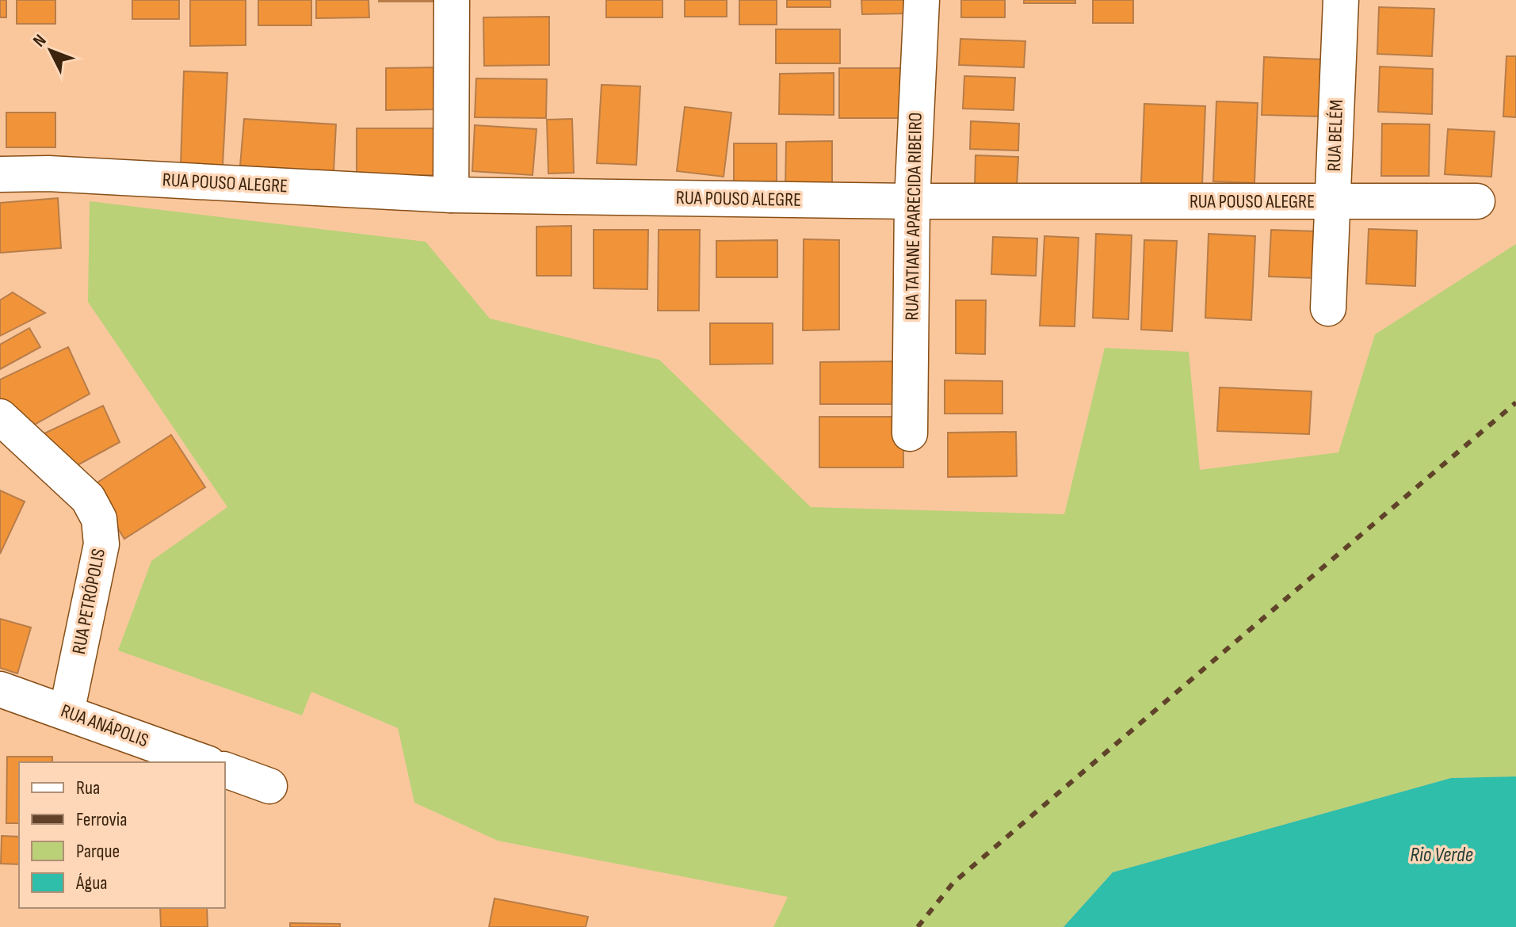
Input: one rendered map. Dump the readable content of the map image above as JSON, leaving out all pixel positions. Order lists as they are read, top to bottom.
{
  "streets": {
    "street": [
      "RUA BELÉM",
      "RUA POUSO ALEGRE",
      "RUA TATIANE APARECIDA RIBEIRO",
      "RUA PETRÓPOLIS",
      "RUA ANÁPOLIS"
    ]
  },
  "crossings": [
    ["RUA BELÉM", "RUA POUSO ALEGRE"],
    ["RUA POUSO ALEGRE", "RUA TATIANE APARECIDA RIBEIRO"],
    ["RUA PETRÓPOLIS", "RUA ANÁPOLIS"]
  ],
  "water": ["Rio Verde"],
  "legend": [
    "Rua",
    "Ferrovia",
    "Parque",
    "Água"
  ],
  "north": "top left"
}
